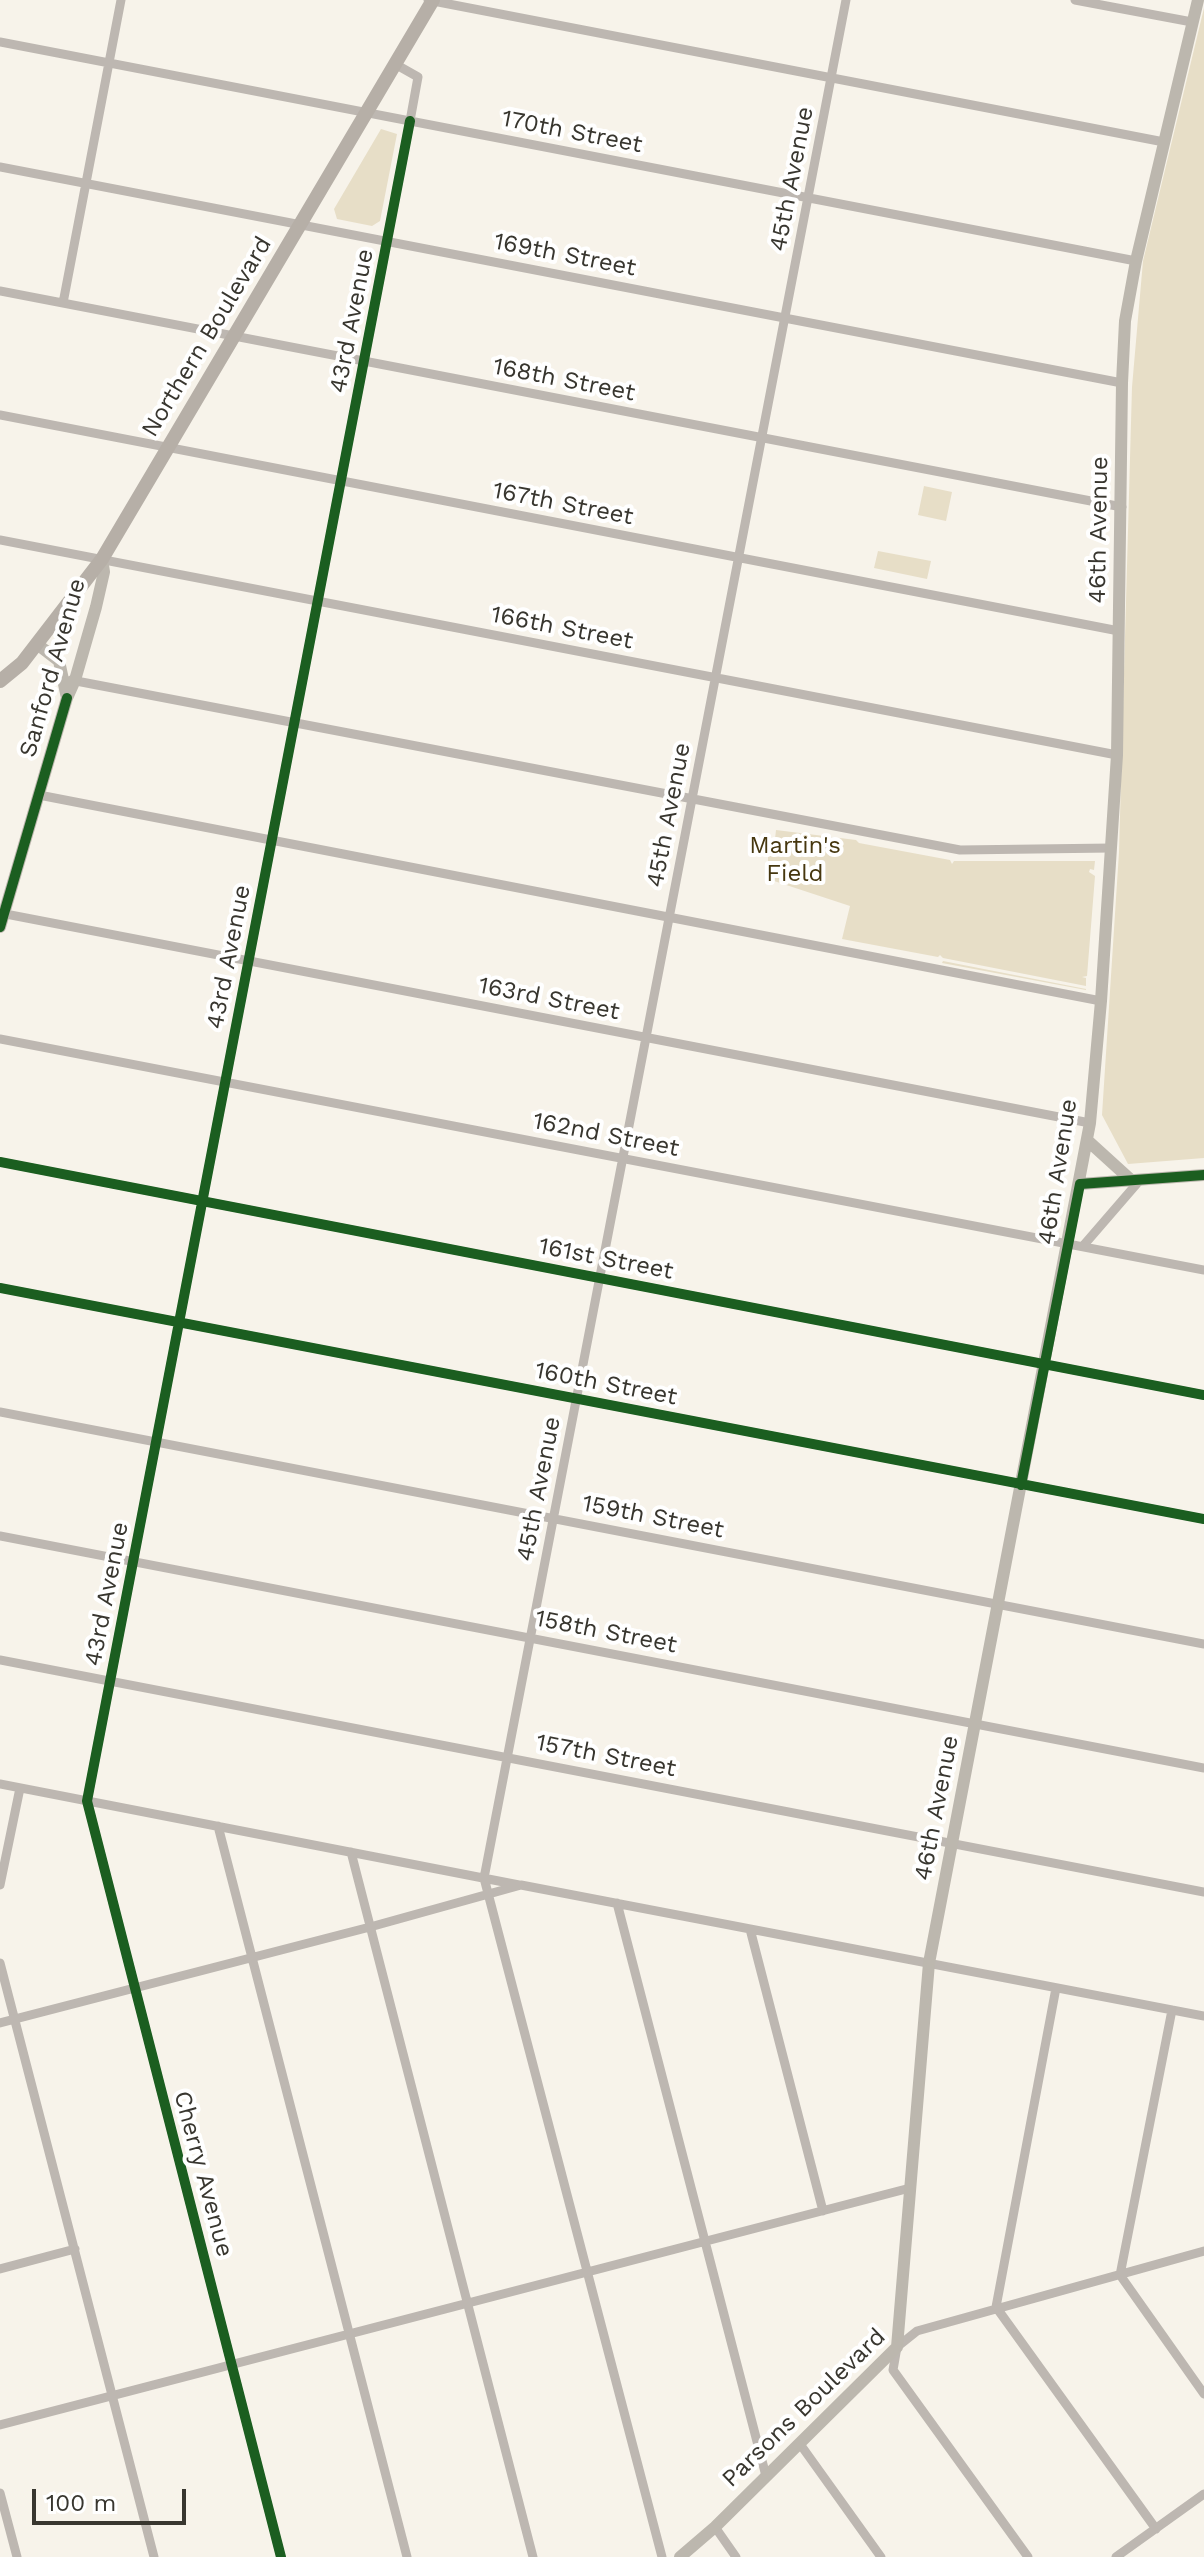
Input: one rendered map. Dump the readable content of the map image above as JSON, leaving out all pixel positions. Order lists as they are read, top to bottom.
{
  "streets": {
    "main road": ["Northern Boulevard"],
    "street": [
      "170th Street",
      "45th Avenue",
      "169th Street",
      "43rd Avenue",
      "168th Street",
      "167th Street",
      "46th Avenue",
      "166th Street",
      "Sanford Avenue",
      "163rd Street",
      "162nd Street",
      "161st Street",
      "160th Street",
      "159th Street",
      "158th Street",
      "157th Street",
      "Cherry Avenue",
      "Parsons Boulevard"
    ]
  },
  "crossings": [
    ["170th Street", "45th Avenue"],
    ["170th Street", "43rd Avenue"],
    ["170th Street", "Northern Boulevard"],
    ["170th Street", "46th Avenue"],
    ["45th Avenue", "169th Street"],
    ["45th Avenue", "168th Street"],
    ["45th Avenue", "167th Street"],
    ["45th Avenue", "166th Street"],
    ["45th Avenue", "163rd Street"],
    ["45th Avenue", "162nd Street"],
    ["45th Avenue", "161st Street"],
    ["45th Avenue", "160th Street"],
    ["45th Avenue", "159th Street"],
    ["45th Avenue", "158th Street"],
    ["45th Avenue", "157th Street"],
    ["169th Street", "43rd Avenue"],
    ["169th Street", "Northern Boulevard"],
    ["169th Street", "46th Avenue"],
    ["43rd Avenue", "Northern Boulevard"],
    ["43rd Avenue", "168th Street"],
    ["43rd Avenue", "167th Street"],
    ["43rd Avenue", "166th Street"],
    ["43rd Avenue", "163rd Street"],
    ["43rd Avenue", "162nd Street"],
    ["43rd Avenue", "161st Street"],
    ["43rd Avenue", "160th Street"],
    ["43rd Avenue", "159th Street"],
    ["43rd Avenue", "158th Street"],
    ["43rd Avenue", "157th Street"],
    ["43rd Avenue", "Cherry Avenue"],
    ["Northern Boulevard", "168th Street"],
    ["Northern Boulevard", "167th Street"],
    ["Northern Boulevard", "166th Street"],
    ["Northern Boulevard", "Sanford Avenue"],
    ["168th Street", "46th Avenue"],
    ["167th Street", "46th Avenue"],
    ["46th Avenue", "166th Street"],
    ["46th Avenue", "163rd Street"],
    ["46th Avenue", "162nd Street"],
    ["46th Avenue", "161st Street"],
    ["46th Avenue", "160th Street"],
    ["46th Avenue", "159th Street"],
    ["46th Avenue", "158th Street"],
    ["46th Avenue", "157th Street"],
    ["46th Avenue", "Parsons Boulevard"],
    ["166th Street", "Sanford Avenue"],
    ["Sanford Avenue", "163rd Street"]
  ],
  "parks": ["Martin's Field"],
  "scale_bar": "100 m"
}
